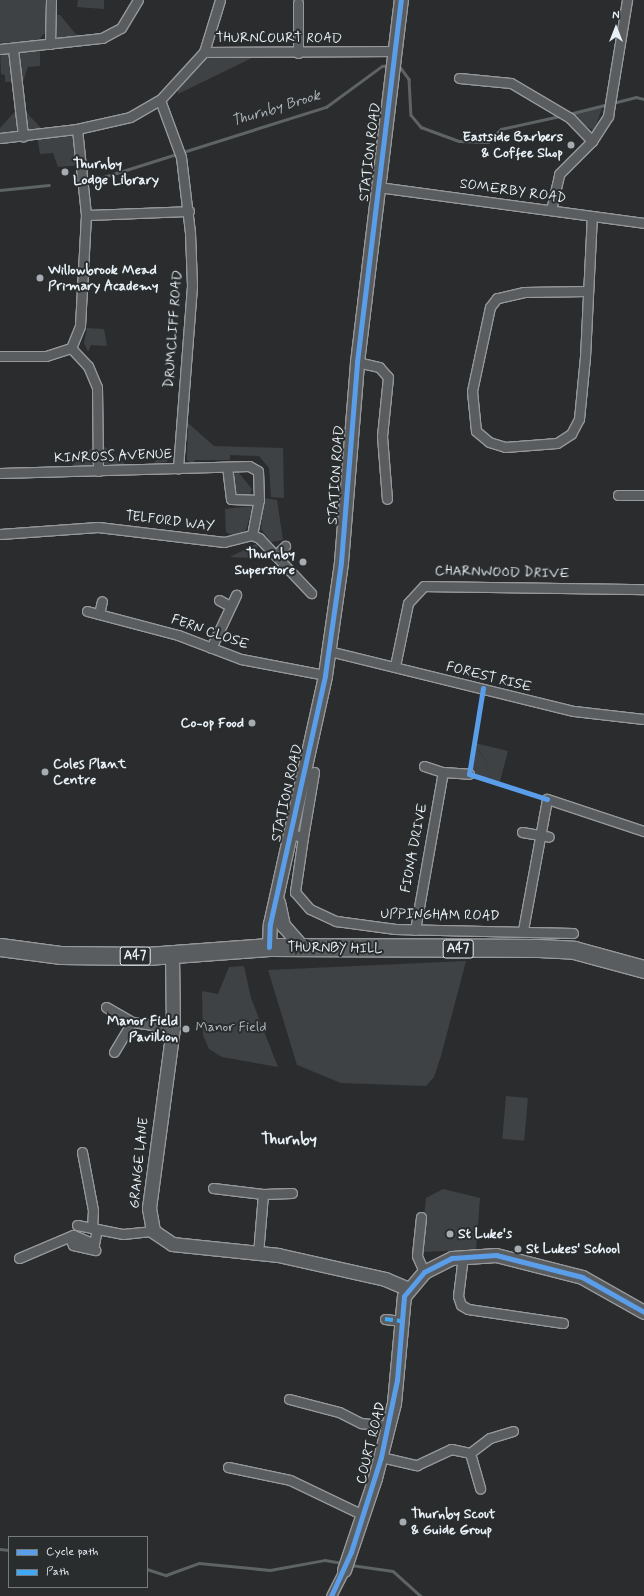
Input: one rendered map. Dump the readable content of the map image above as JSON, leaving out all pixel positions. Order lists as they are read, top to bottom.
{
  "streets": {
    "highway": ["THURNBY HILL", "A47"],
    "street": [
      "THURNCOURT ROAD",
      "STATION ROAD",
      "SOMERBY ROAD",
      "DRUMCLIFF ROAD",
      "KINROSS AVENUE",
      "TELFORD WAY",
      "CHARNWOOD DRIVE",
      "FERN CLOSE",
      "FOREST RISE",
      "FIONA DRIVE",
      "UPPINGHAM ROAD",
      "GRANGE LANE",
      "COURT ROAD"
    ]
  },
  "crossings": [
    ["THURNCOURT ROAD", "STATION ROAD"],
    ["THURNCOURT ROAD", "DRUMCLIFF ROAD"],
    ["STATION ROAD", "SOMERBY ROAD"],
    ["STATION ROAD", "FERN CLOSE"],
    ["STATION ROAD", "FOREST RISE"],
    ["STATION ROAD", "UPPINGHAM ROAD"],
    ["STATION ROAD", "THURNBY HILL"],
    ["DRUMCLIFF ROAD", "KINROSS AVENUE"],
    ["KINROSS AVENUE", "TELFORD WAY"],
    ["CHARNWOOD DRIVE", "FOREST RISE"],
    ["FIONA DRIVE", "UPPINGHAM ROAD"],
    ["UPPINGHAM ROAD", "THURNBY HILL"],
    ["THURNBY HILL", "GRANGE LANE"]
  ],
  "districts": ["Thurnby"],
  "water": ["Thurnby Brook"],
  "parks": ["Manor Field"],
  "places": [
    "Eastside Barbers & Coffee Shop",
    "Thurnby Lodge Library",
    "Willowbrook Mead Primary Academy",
    "Thurnby Superstore",
    "Co-op Food",
    "Coles Plant Centre",
    "Manor Field Pavillion",
    "St Luke's",
    "St Lukes' School",
    "Thurnby Scout & Guide Group"
  ],
  "legend": ["Cycle path", "Path"],
  "north": "top"
}
